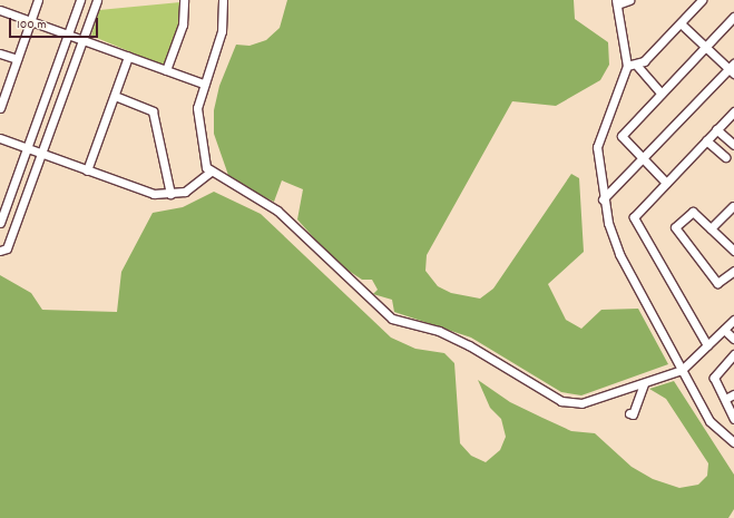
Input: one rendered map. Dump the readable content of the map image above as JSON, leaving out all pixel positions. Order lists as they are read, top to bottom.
{
  "scale_bar": "100 m"
}
